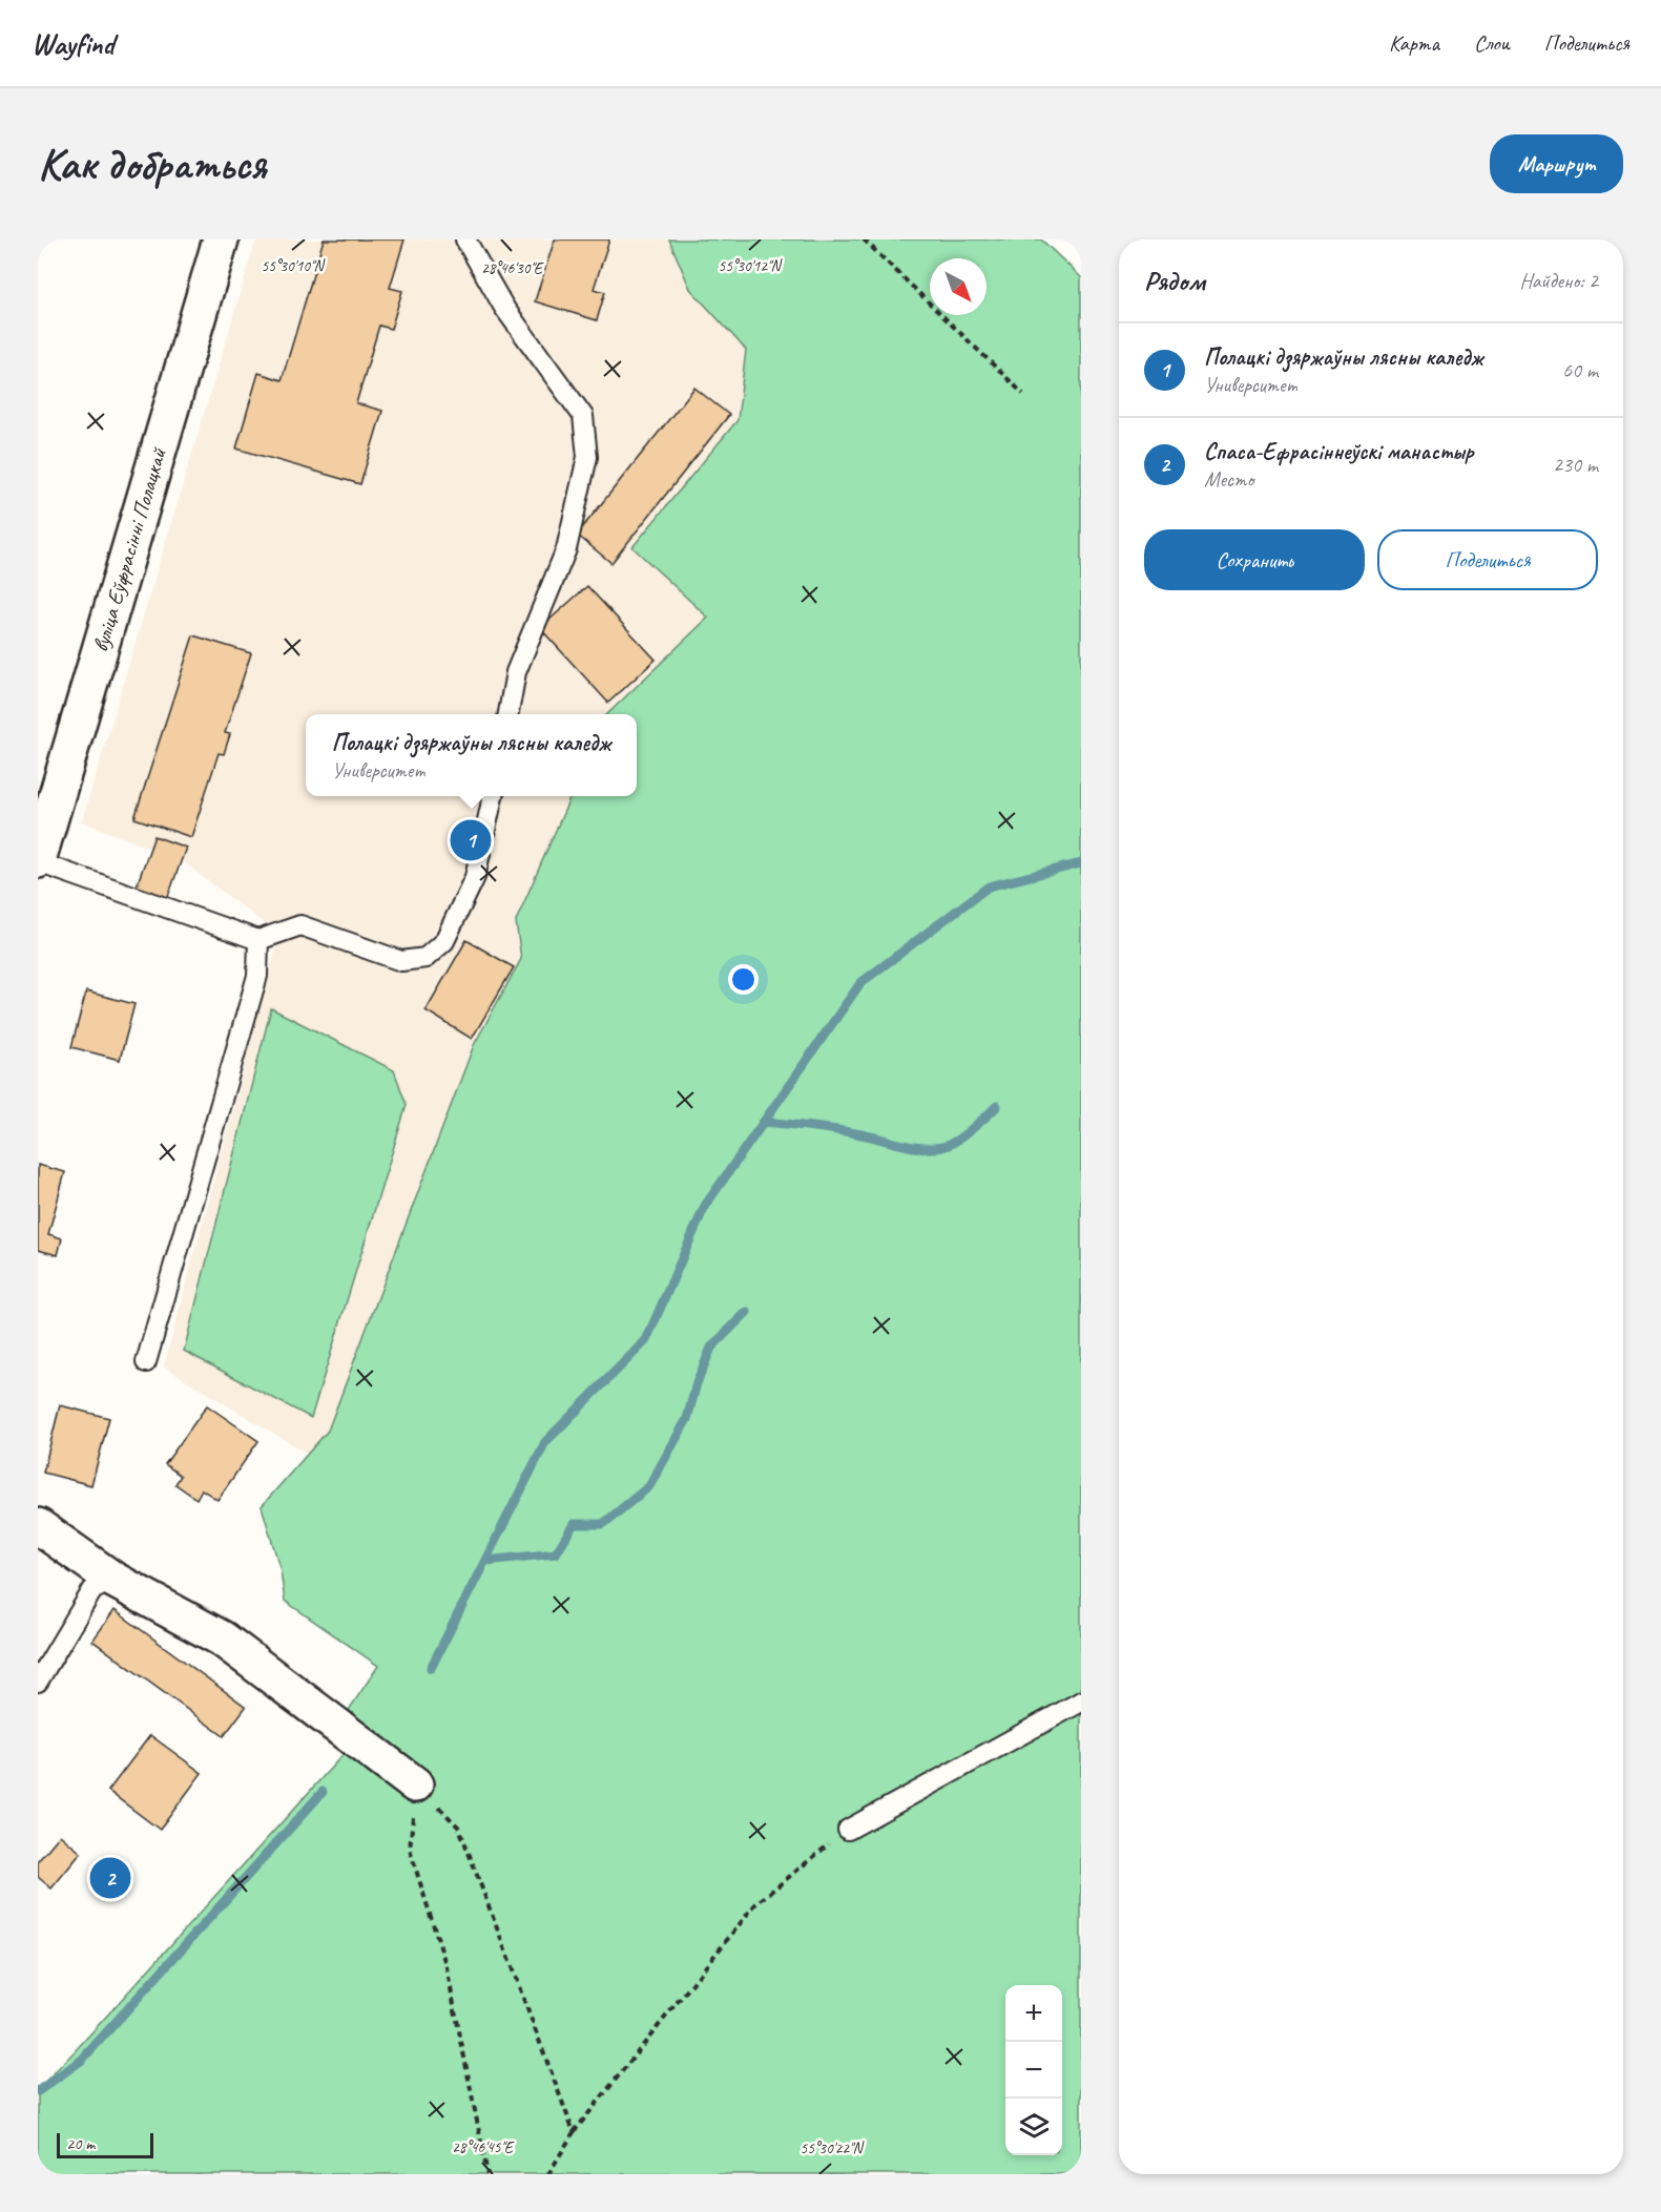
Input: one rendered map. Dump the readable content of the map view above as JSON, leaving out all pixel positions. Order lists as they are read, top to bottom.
{
  "streets": {
    "street": ["вуліца Еўфрасінні Полацкай"]
  },
  "scale_bar": "20 m",
  "north": "bottom right",
  "page": {
    "header": "Wayfind",
    "nav": ["Карта", "Слои", "Поделиться"],
    "buttons": [
      "Маршрут",
      ["Сохранить", "Поделиться"]
    ],
    "title": "Как добраться",
    "heading": ["Рядом", "Найдено: 2"],
    "list": [
      {
        "mark": "1",
        "name": "Полацкі дзяржаўны лясны каледж",
        "note": "Университет",
        "value": "60 m"
      },
      {
        "mark": "2",
        "name": "Спаса-Ефрасіннеўскі манастыр",
        "note": "Место",
        "value": "230 m"
      }
    ],
    "popup": ["Полацкі дзяржаўны лясны каледж", "Университет"],
    "pins": ["1", "2"],
    "map_buttons": ["+", "−"],
    "scale": "20 m"
  },
  "coordinates": [
    "55°30'10\"N",
    "55°30'12\"N",
    "28°46'30\"E",
    "28°46'45\"E",
    "55°30'22\"N"
  ]
}
